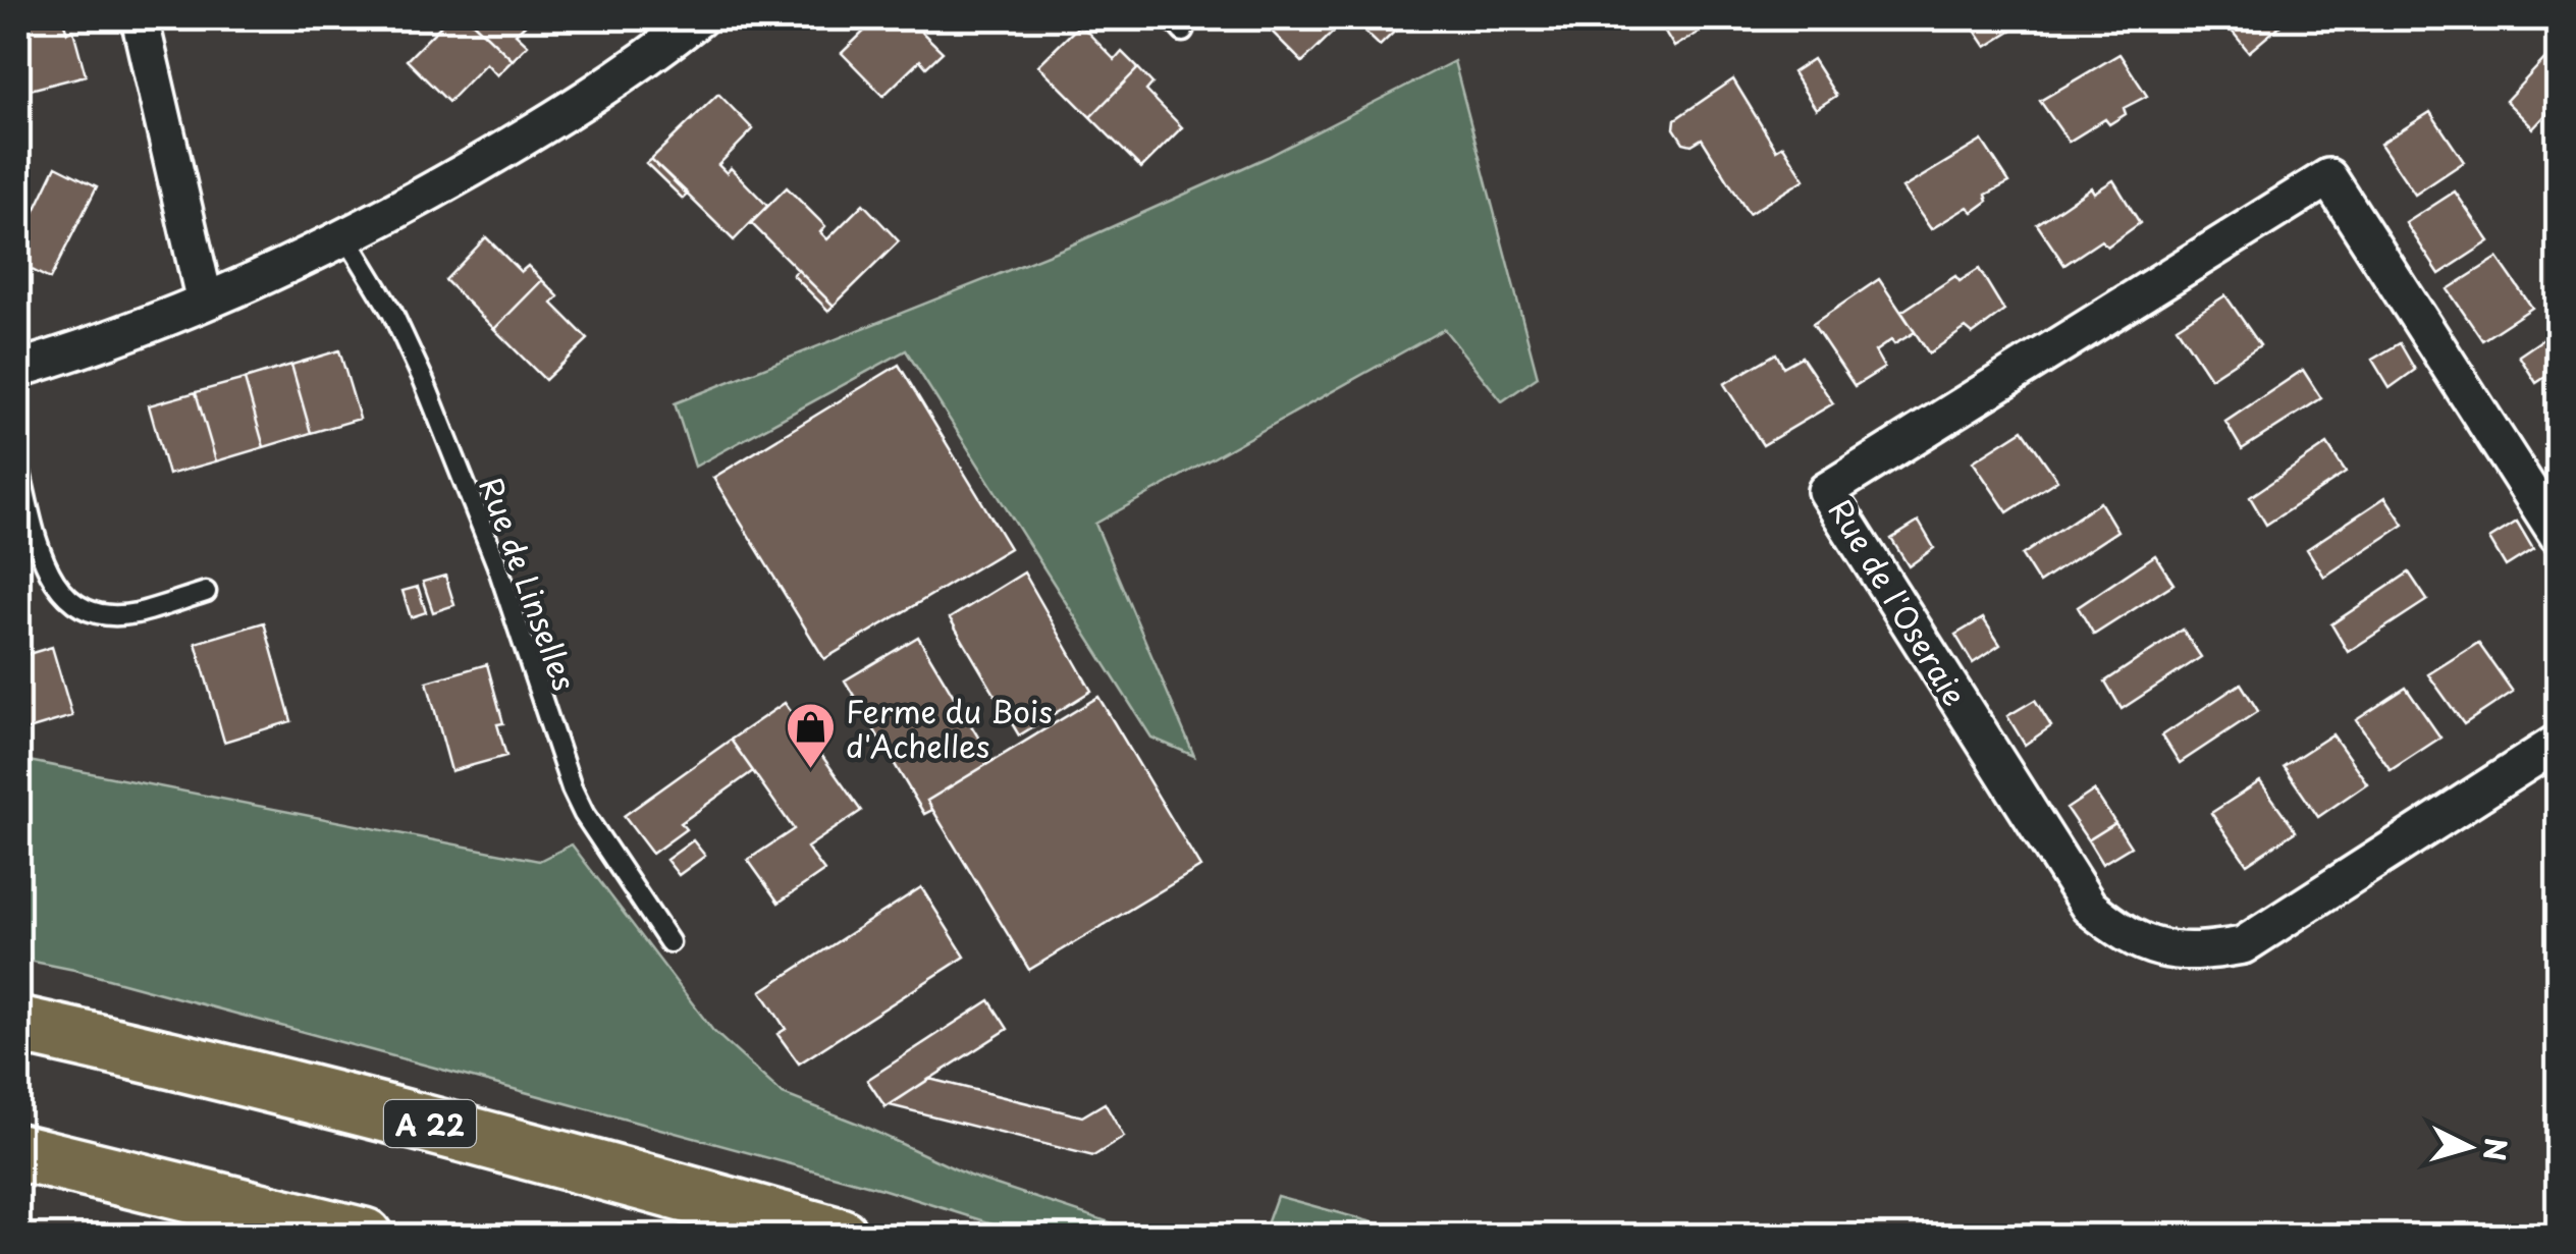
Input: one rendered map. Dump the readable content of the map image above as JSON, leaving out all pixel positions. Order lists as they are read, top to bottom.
{
  "streets": {
    "highway": ["A 22"],
    "street": ["Rue de l'Oseraie"],
    "lane": ["Rue de Linselles"]
  },
  "places": {
    "shop": ["Ferme du Bois d'Achelles"]
  },
  "north": "right"
}
